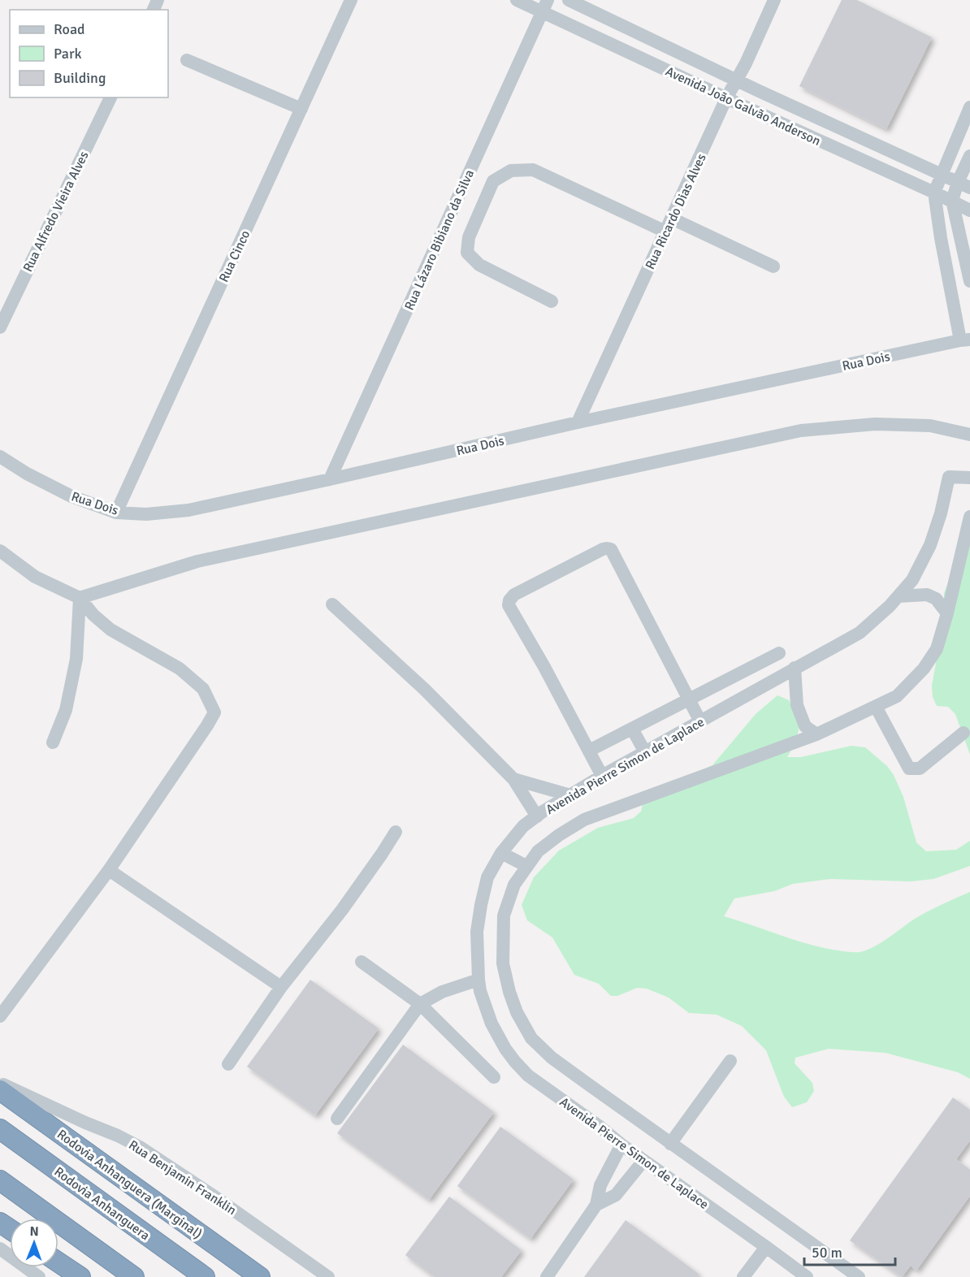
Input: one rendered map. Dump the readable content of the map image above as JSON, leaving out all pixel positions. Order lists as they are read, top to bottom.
{
  "streets": {
    "highway": ["Rodovia Anhanguera (Marginal)", "Rodovia Anhanguera"],
    "street": [
      "Avenida João Galvão Anderson",
      "Rua Alfredo Vieira Alves",
      "Rua Ricardo Dias Alves",
      "Rua Lázaro Bibiano da Silva",
      "Rua Cinco",
      "Rua Dois",
      "Avenida Pierre Simon de Laplace",
      "Rua Benjamin Franklin"
    ]
  },
  "crossings": [
    ["Avenida João Galvão Anderson", "Rua Ricardo Dias Alves"],
    ["Avenida João Galvão Anderson", "Rua Lázaro Bibiano da Silva"],
    ["Rua Ricardo Dias Alves", "Rua Dois"],
    ["Rua Lázaro Bibiano da Silva", "Rua Dois"],
    ["Rua Cinco", "Rua Dois"]
  ],
  "legend": ["Road", "Park", "Building"],
  "scale_bar": "50 m",
  "north": "top"
}
